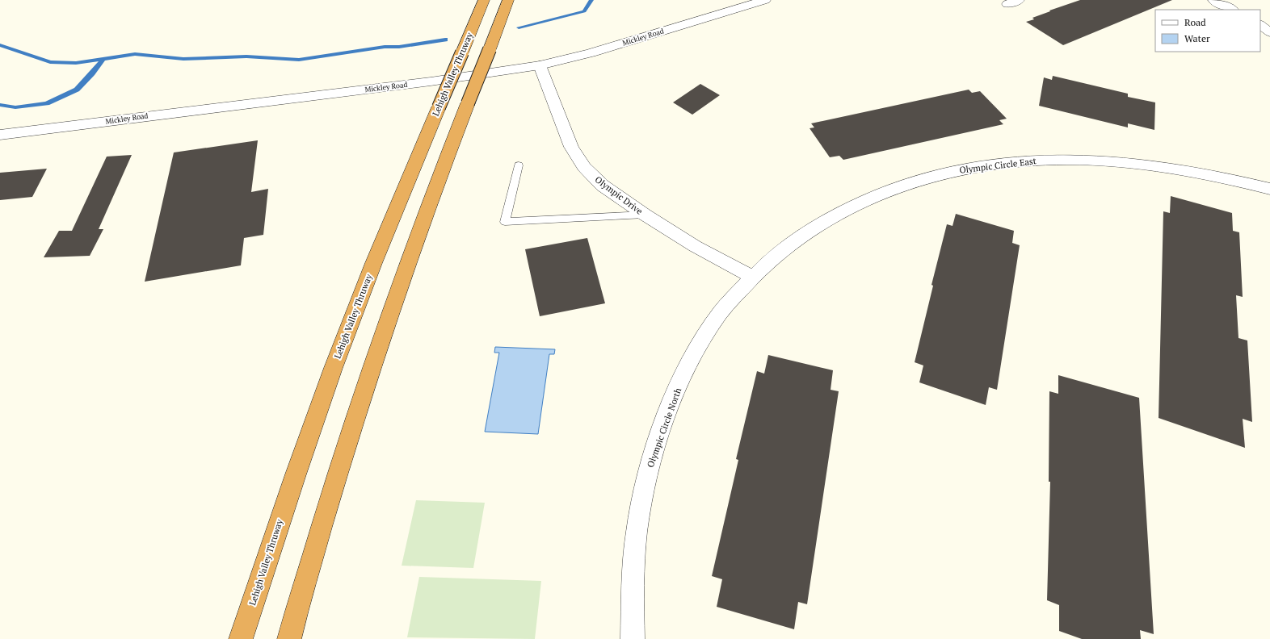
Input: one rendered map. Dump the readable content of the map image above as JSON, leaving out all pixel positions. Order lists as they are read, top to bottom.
{
  "streets": {
    "highway": ["Lehigh Valley Thruway"],
    "street": [
      "Mickley Road",
      "Olympic Circle East",
      "Olympic Drive",
      "Olympic Circle North"
    ]
  },
  "crossings": [
    ["Mickley Road", "Olympic Drive"],
    ["Olympic Circle East", "Olympic Drive"],
    ["Olympic Circle East", "Olympic Circle North"],
    ["Olympic Drive", "Olympic Circle North"]
  ],
  "legend": ["Road", "Water"]
}
